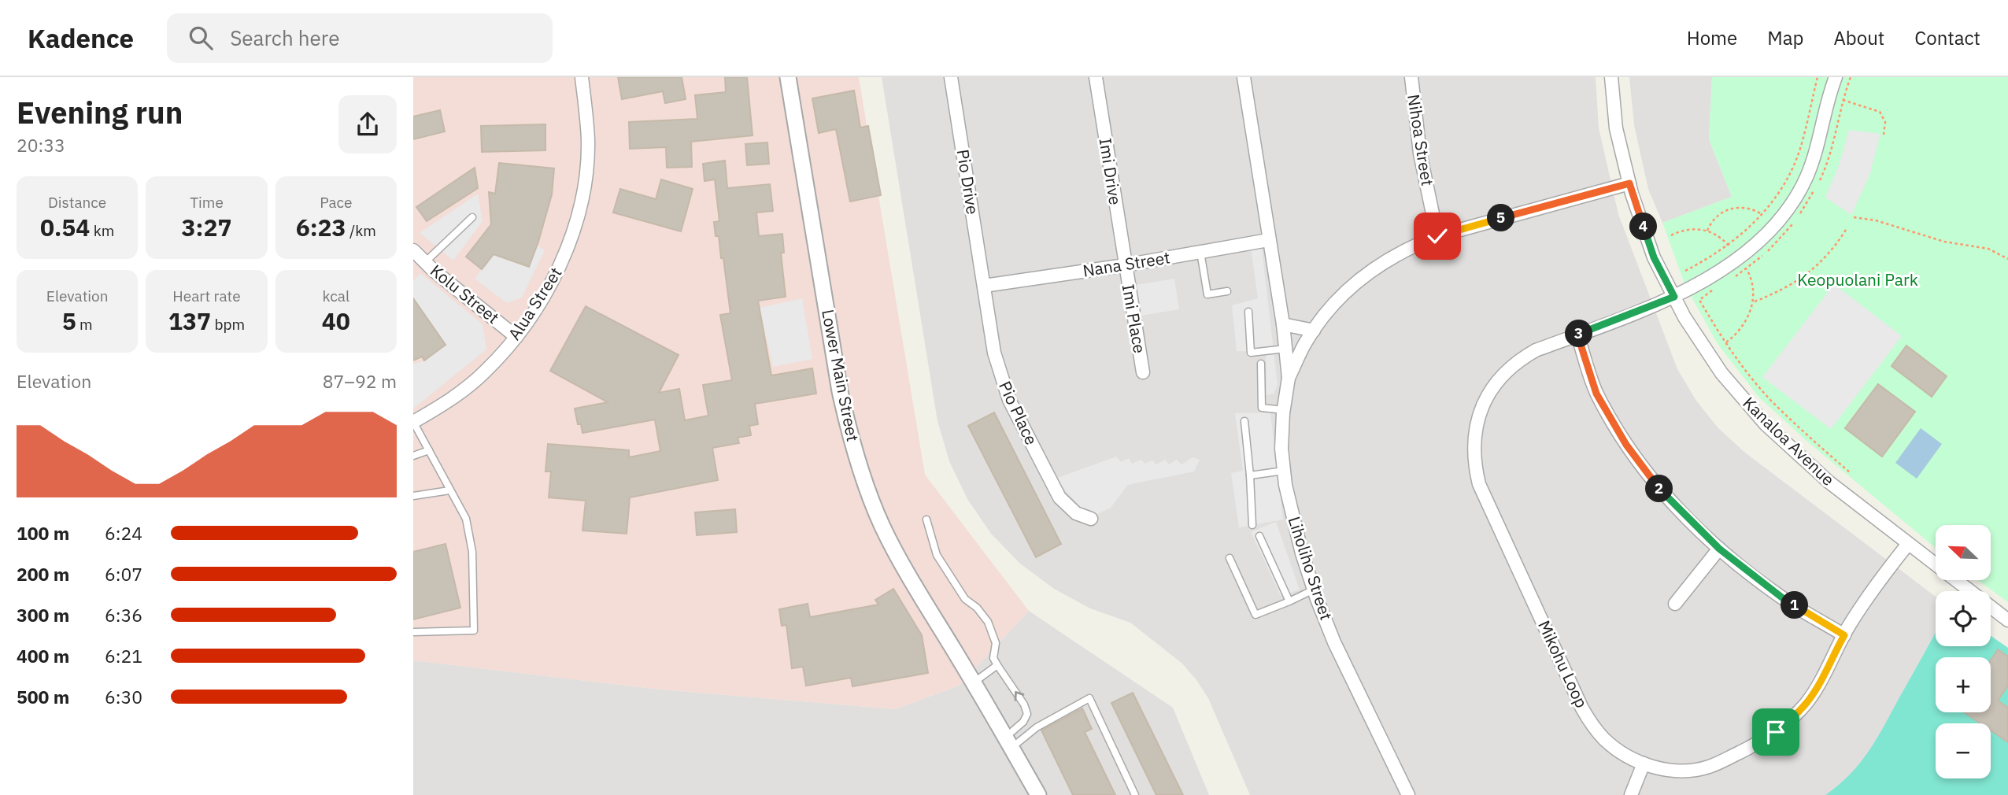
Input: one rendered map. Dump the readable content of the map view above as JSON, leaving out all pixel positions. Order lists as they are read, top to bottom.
{
  "streets": {
    "street": [
      "Nihoa Street",
      "Imi Drive",
      "Pio Drive",
      "Nana Street",
      "Kolu Street",
      "Alua Street",
      "Imi Place",
      "Lower Main Street",
      "Pio Place",
      "Kanaloa Avenue",
      "Liholiho Street",
      "Mikohu Loop"
    ]
  },
  "crossings": [
    ["Imi Drive", "Nana Street"],
    ["Imi Drive", "Imi Place"],
    ["Pio Drive", "Nana Street"],
    ["Pio Drive", "Pio Place"],
    ["Nana Street", "Imi Place"],
    ["Nana Street", "Pio Place"],
    ["Nana Street", "Liholiho Street"],
    ["Kolu Street", "Alua Street"],
    ["Kanaloa Avenue", "Mikohu Loop"]
  ],
  "parks": ["Keopuolani Park"],
  "north": "top left",
  "page": {
    "header": "Kadence",
    "search": "Search here",
    "nav": [
      "Home",
      "Map",
      "About",
      "Contact"
    ],
    "heading": ["Evening run", "20:33"],
    "stats": [
      ["Distance", "0.54 km"],
      ["Time", "3:27"],
      ["Pace", "6:23 /km"],
      ["Elevation", "5 m"],
      ["Heart rate", "137 bpm"],
      ["kcal", "40"]
    ],
    "pins": [
      "5",
      "4",
      "3",
      "2",
      "1"
    ],
    "chart": ["Elevation", "87–92 m"],
    "list": [
      {
        "name": "100 m",
        "note": "6:24"
      },
      {
        "name": "200 m",
        "note": "6:07"
      },
      {
        "name": "300 m",
        "note": "6:36"
      },
      {
        "name": "400 m",
        "note": "6:21"
      },
      {
        "name": "500 m",
        "note": "6:30"
      }
    ],
    "map_buttons": ["+", "−"]
  }
}
